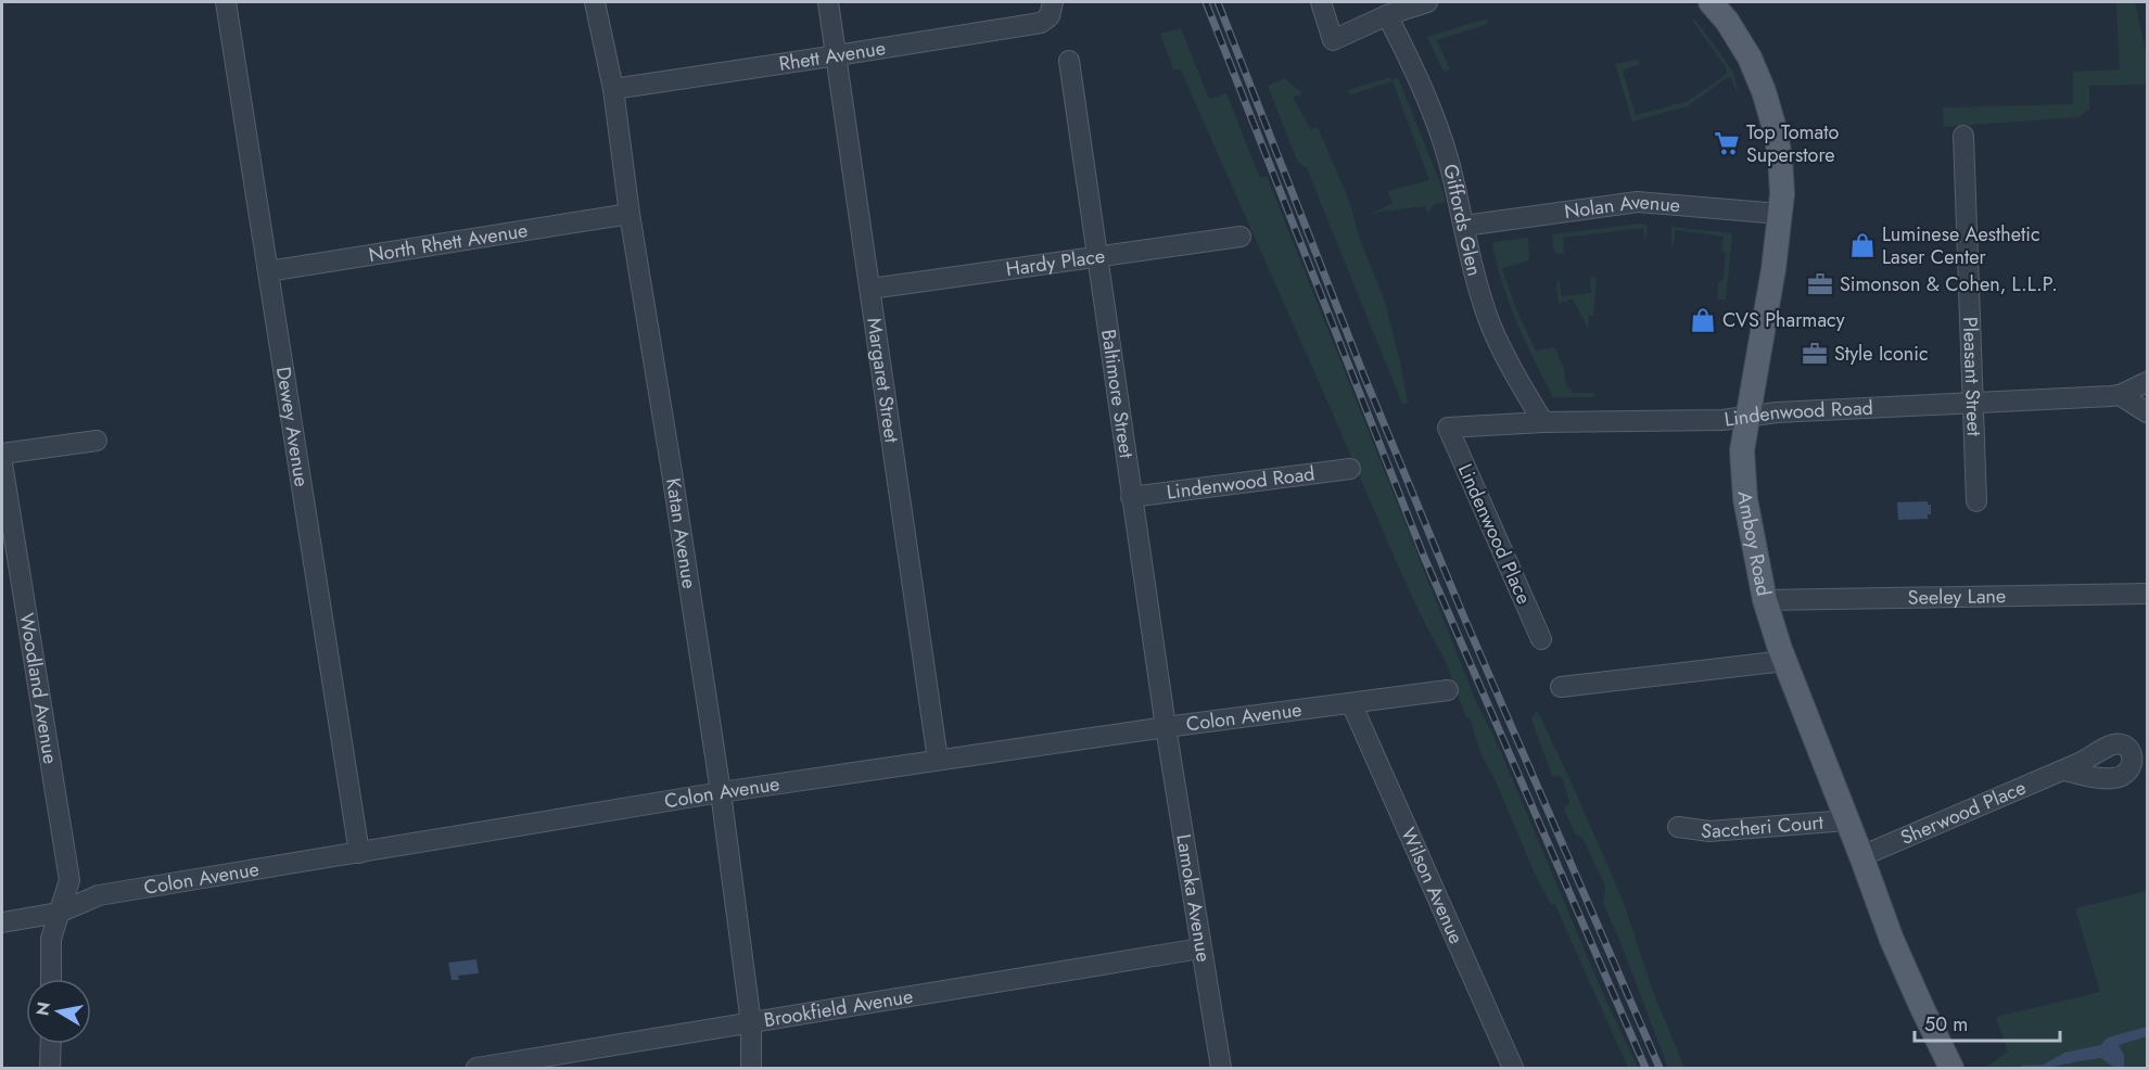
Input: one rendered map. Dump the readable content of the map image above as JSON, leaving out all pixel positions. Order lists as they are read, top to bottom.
{
  "streets": {
    "main road": ["Amboy Road"],
    "street": [
      "Rhett Avenue",
      "Nolan Avenue",
      "Giffords Glen",
      "North Rhett Avenue",
      "Hardy Place",
      "Pleasant Street",
      "Margaret Street",
      "Baltimore Street",
      "Lindenwood Road",
      "Dewey Avenue",
      "Katan Avenue",
      "Lindenwood Place",
      "Seeley Lane",
      "Woodland Avenue",
      "Colon Avenue",
      "Sherwood Place",
      "Saccheri Court",
      "Wilson Avenue",
      "Lamoka Avenue",
      "Brookfield Avenue"
    ]
  },
  "crossings": [
    ["Rhett Avenue", "Margaret Street"],
    ["Rhett Avenue", "Katan Avenue"],
    ["Nolan Avenue", "Giffords Glen"],
    ["Nolan Avenue", "Amboy Road"],
    ["Giffords Glen", "Lindenwood Road"],
    ["North Rhett Avenue", "Dewey Avenue"],
    ["North Rhett Avenue", "Katan Avenue"],
    ["Hardy Place", "Margaret Street"],
    ["Hardy Place", "Baltimore Street"],
    ["Pleasant Street", "Lindenwood Road"],
    ["Margaret Street", "Colon Avenue"],
    ["Baltimore Street", "Lindenwood Road"],
    ["Baltimore Street", "Colon Avenue"],
    ["Baltimore Street", "Lamoka Avenue"],
    ["Lindenwood Road", "Lindenwood Place"],
    ["Lindenwood Road", "Amboy Road"],
    ["Dewey Avenue", "Colon Avenue"],
    ["Katan Avenue", "Colon Avenue"],
    ["Katan Avenue", "Brookfield Avenue"],
    ["Amboy Road", "Seeley Lane"],
    ["Amboy Road", "Sherwood Place"],
    ["Amboy Road", "Saccheri Court"],
    ["Woodland Avenue", "Colon Avenue"],
    ["Colon Avenue", "Wilson Avenue"],
    ["Colon Avenue", "Lamoka Avenue"],
    ["Lamoka Avenue", "Brookfield Avenue"]
  ],
  "places": {
    "supermarket": ["Top Tomato Superstore"],
    "shop": ["Luminese Aesthetic Laser Center", "CVS Pharmacy"],
    "office": ["Simonson & Cohen, L.L.P.", "Style Iconic"]
  },
  "scale_bar": "50 m",
  "north": "left"
}
